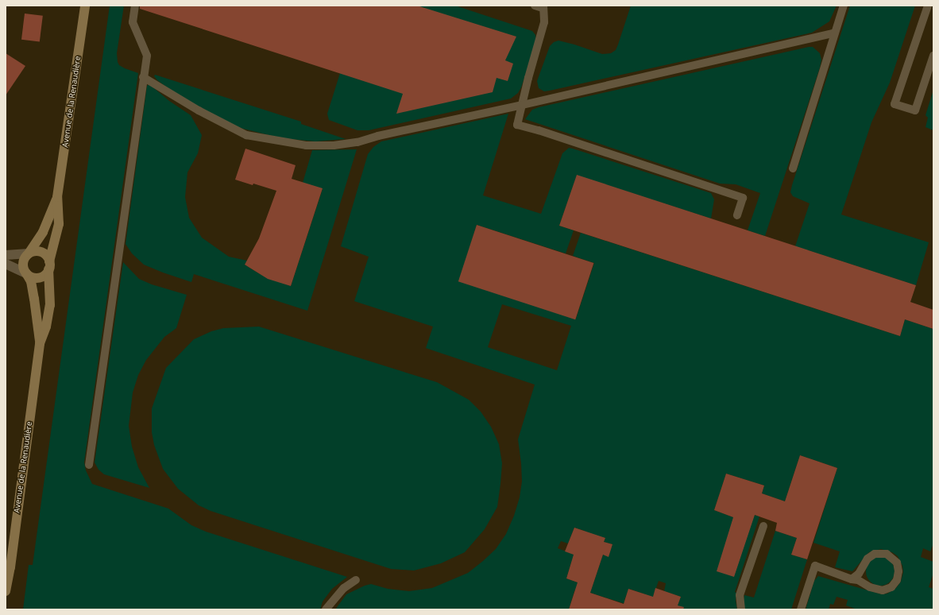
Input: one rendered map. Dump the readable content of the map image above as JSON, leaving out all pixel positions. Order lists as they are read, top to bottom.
{
  "streets": {
    "street": ["Avenue de la Renaudière"]
  }
}
